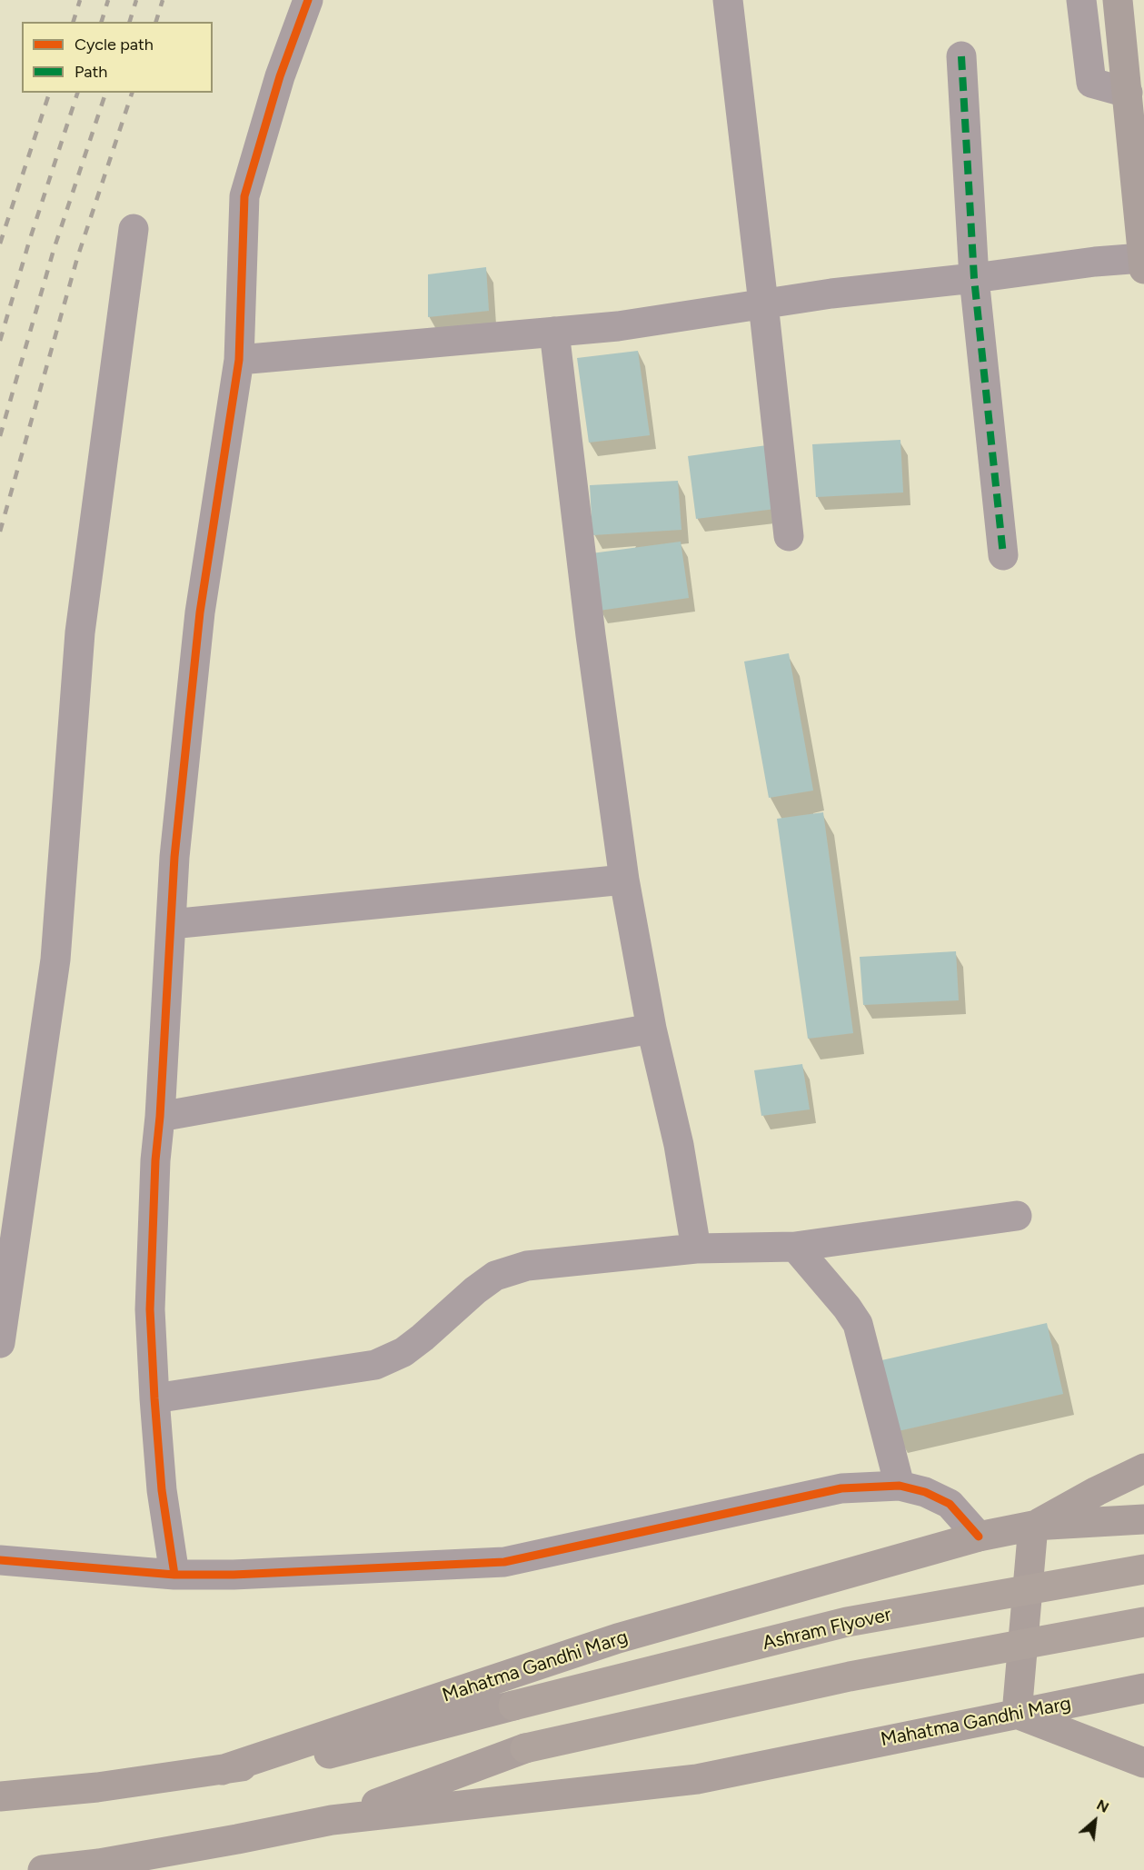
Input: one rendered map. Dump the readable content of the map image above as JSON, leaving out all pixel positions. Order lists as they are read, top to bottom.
{
  "streets": {
    "highway": ["Ashram Flyover"],
    "main road": ["Mahatma Gandhi Marg"]
  },
  "crossings": [
    ["Ashram Flyover", "Mahatma Gandhi Marg"]
  ],
  "legend": ["Cycle path", "Path"],
  "north": "top right"
}
